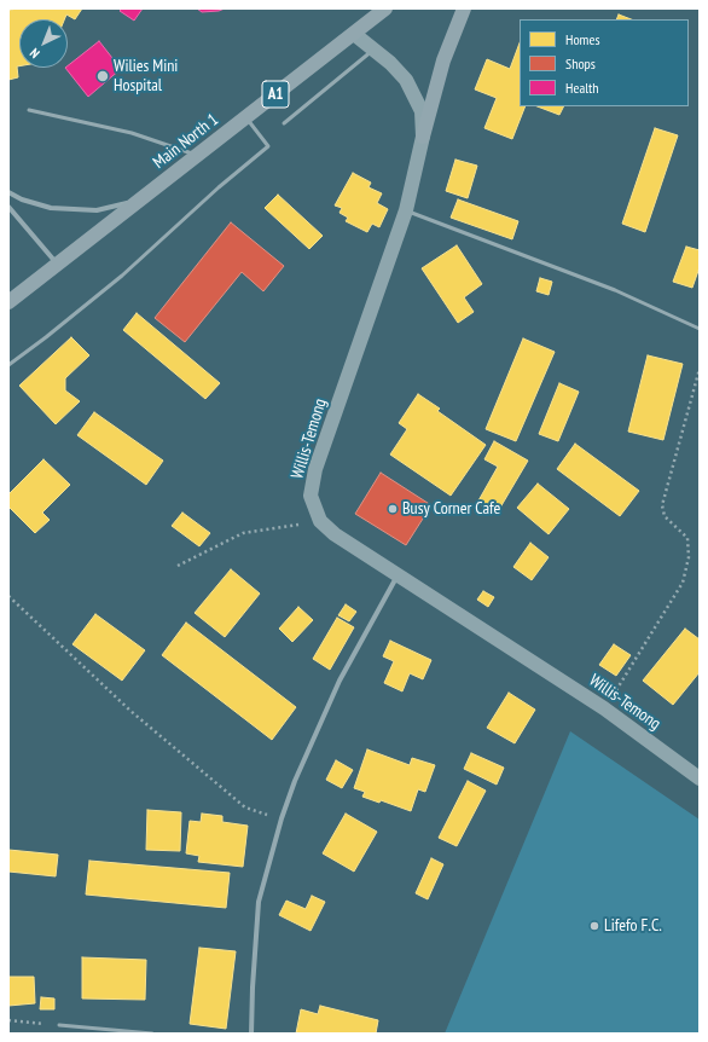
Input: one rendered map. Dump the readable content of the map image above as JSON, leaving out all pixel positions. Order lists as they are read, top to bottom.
{
  "streets": {
    "main road": ["A1", "Main North 1", "Willis-Temong"]
  },
  "crossings": [
    ["Main North 1", "Willis-Temong"]
  ],
  "places": ["Wilies Mini Hospital", "Busy Corner Cafe", "Lifefo F.C."],
  "legend": ["Homes", "Shops", "Health"],
  "north": "bottom left"
}
